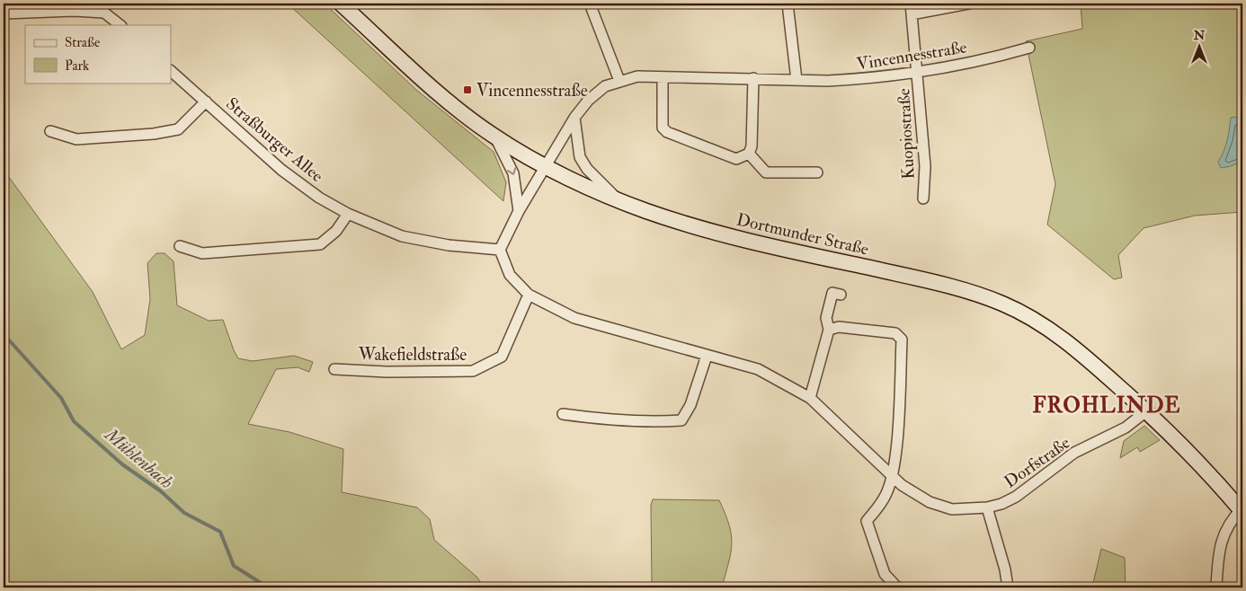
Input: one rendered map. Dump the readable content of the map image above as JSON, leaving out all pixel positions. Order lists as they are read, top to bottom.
{
  "streets": {
    "main road": ["Dortmunder Straße"],
    "street": [
      "Vincennesstraße",
      "Kuopiostraße",
      "Straßburger Allee",
      "Wakefieldstraße",
      "Dorfstraße"
    ]
  },
  "crossings": [
    ["Vincennesstraße", "Kuopiostraße"],
    ["Vincennesstraße", "Dortmunder Straße"],
    ["Dortmunder Straße", "Dorfstraße"]
  ],
  "districts": ["FROHLINDE"],
  "water": ["Mühlenbach"],
  "places": {
    "transit": ["Vincennesstraße"]
  },
  "legend": ["Straße", "Park"],
  "north": "top"
}
